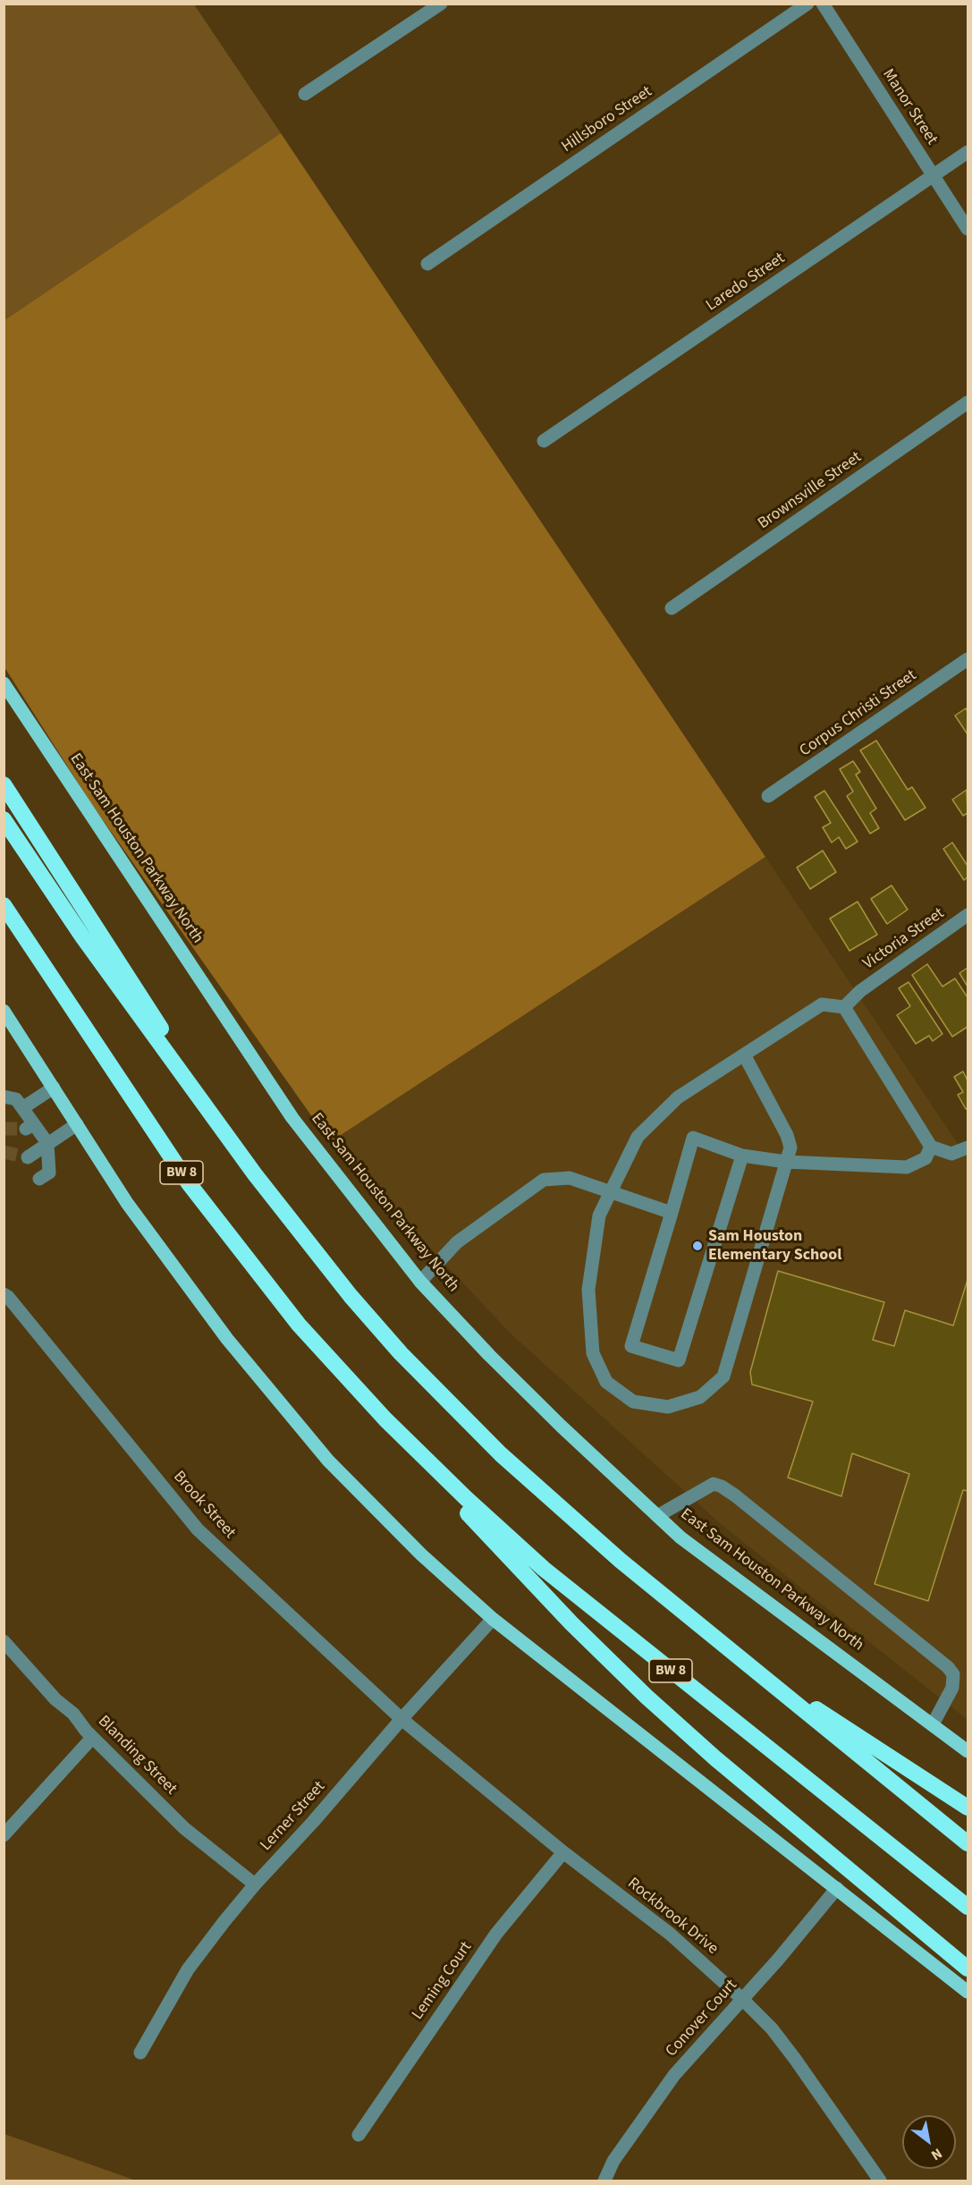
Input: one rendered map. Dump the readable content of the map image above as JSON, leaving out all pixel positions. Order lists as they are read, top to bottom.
{
  "streets": {
    "highway": ["BW 8"],
    "main road": ["East Sam Houston Parkway North"],
    "street": [
      "Manor Street",
      "Hillsboro Street",
      "Laredo Street",
      "Brownsville Street",
      "Corpus Christi Street",
      "Victoria Street",
      "Brook Street",
      "Blanding Street",
      "Lerner Street",
      "Rockbrook Drive",
      "Leming Court",
      "Conover Court"
    ]
  },
  "crossings": [
    ["Manor Street", "Laredo Street"],
    ["Brook Street", "Lerner Street"],
    ["Brook Street", "Rockbrook Drive"],
    ["Blanding Street", "Lerner Street"],
    ["Lerner Street", "Rockbrook Drive"],
    ["Rockbrook Drive", "Leming Court"],
    ["Rockbrook Drive", "Conover Court"]
  ],
  "places": ["Sam Houston Elementary School"],
  "north": "bottom right"
}
